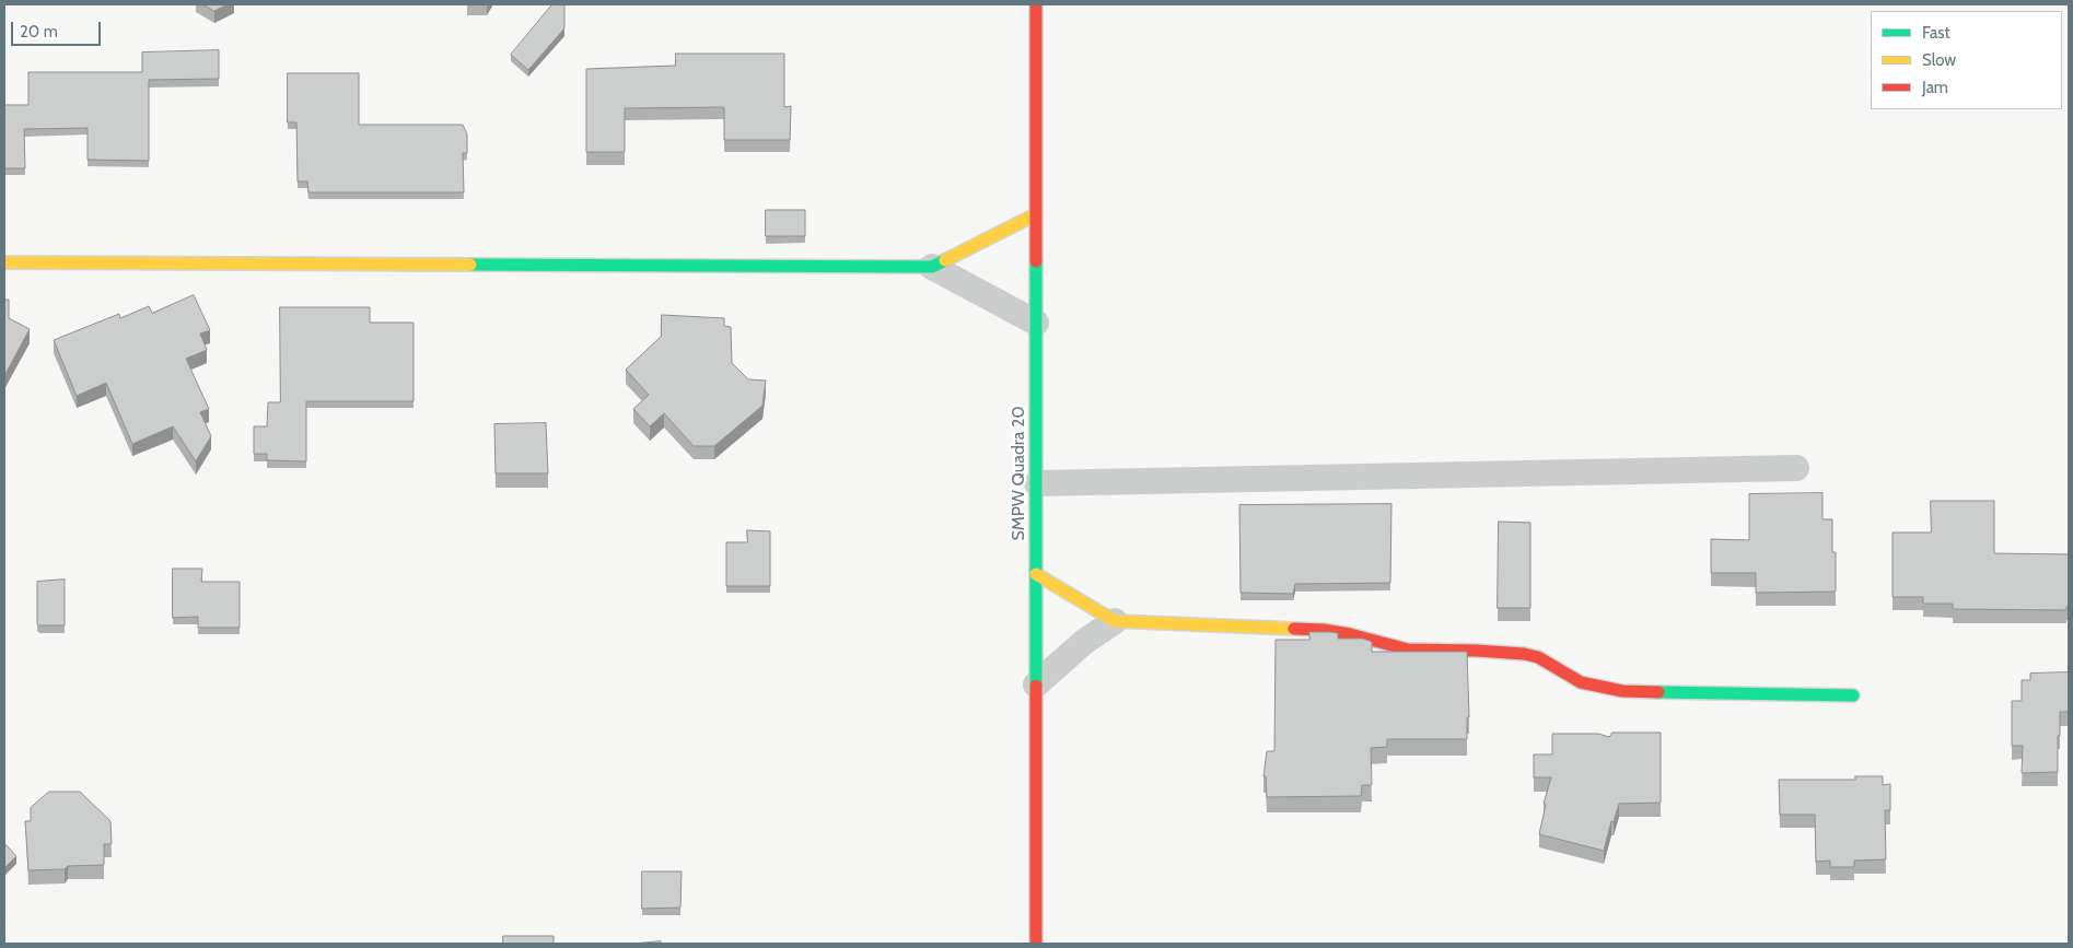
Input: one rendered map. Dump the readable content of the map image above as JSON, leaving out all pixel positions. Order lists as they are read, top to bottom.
{
  "streets": {
    "street": ["SMPW Quadra 20"]
  },
  "legend": ["Fast", "Slow", "Jam"],
  "scale_bar": "20 m"
}
